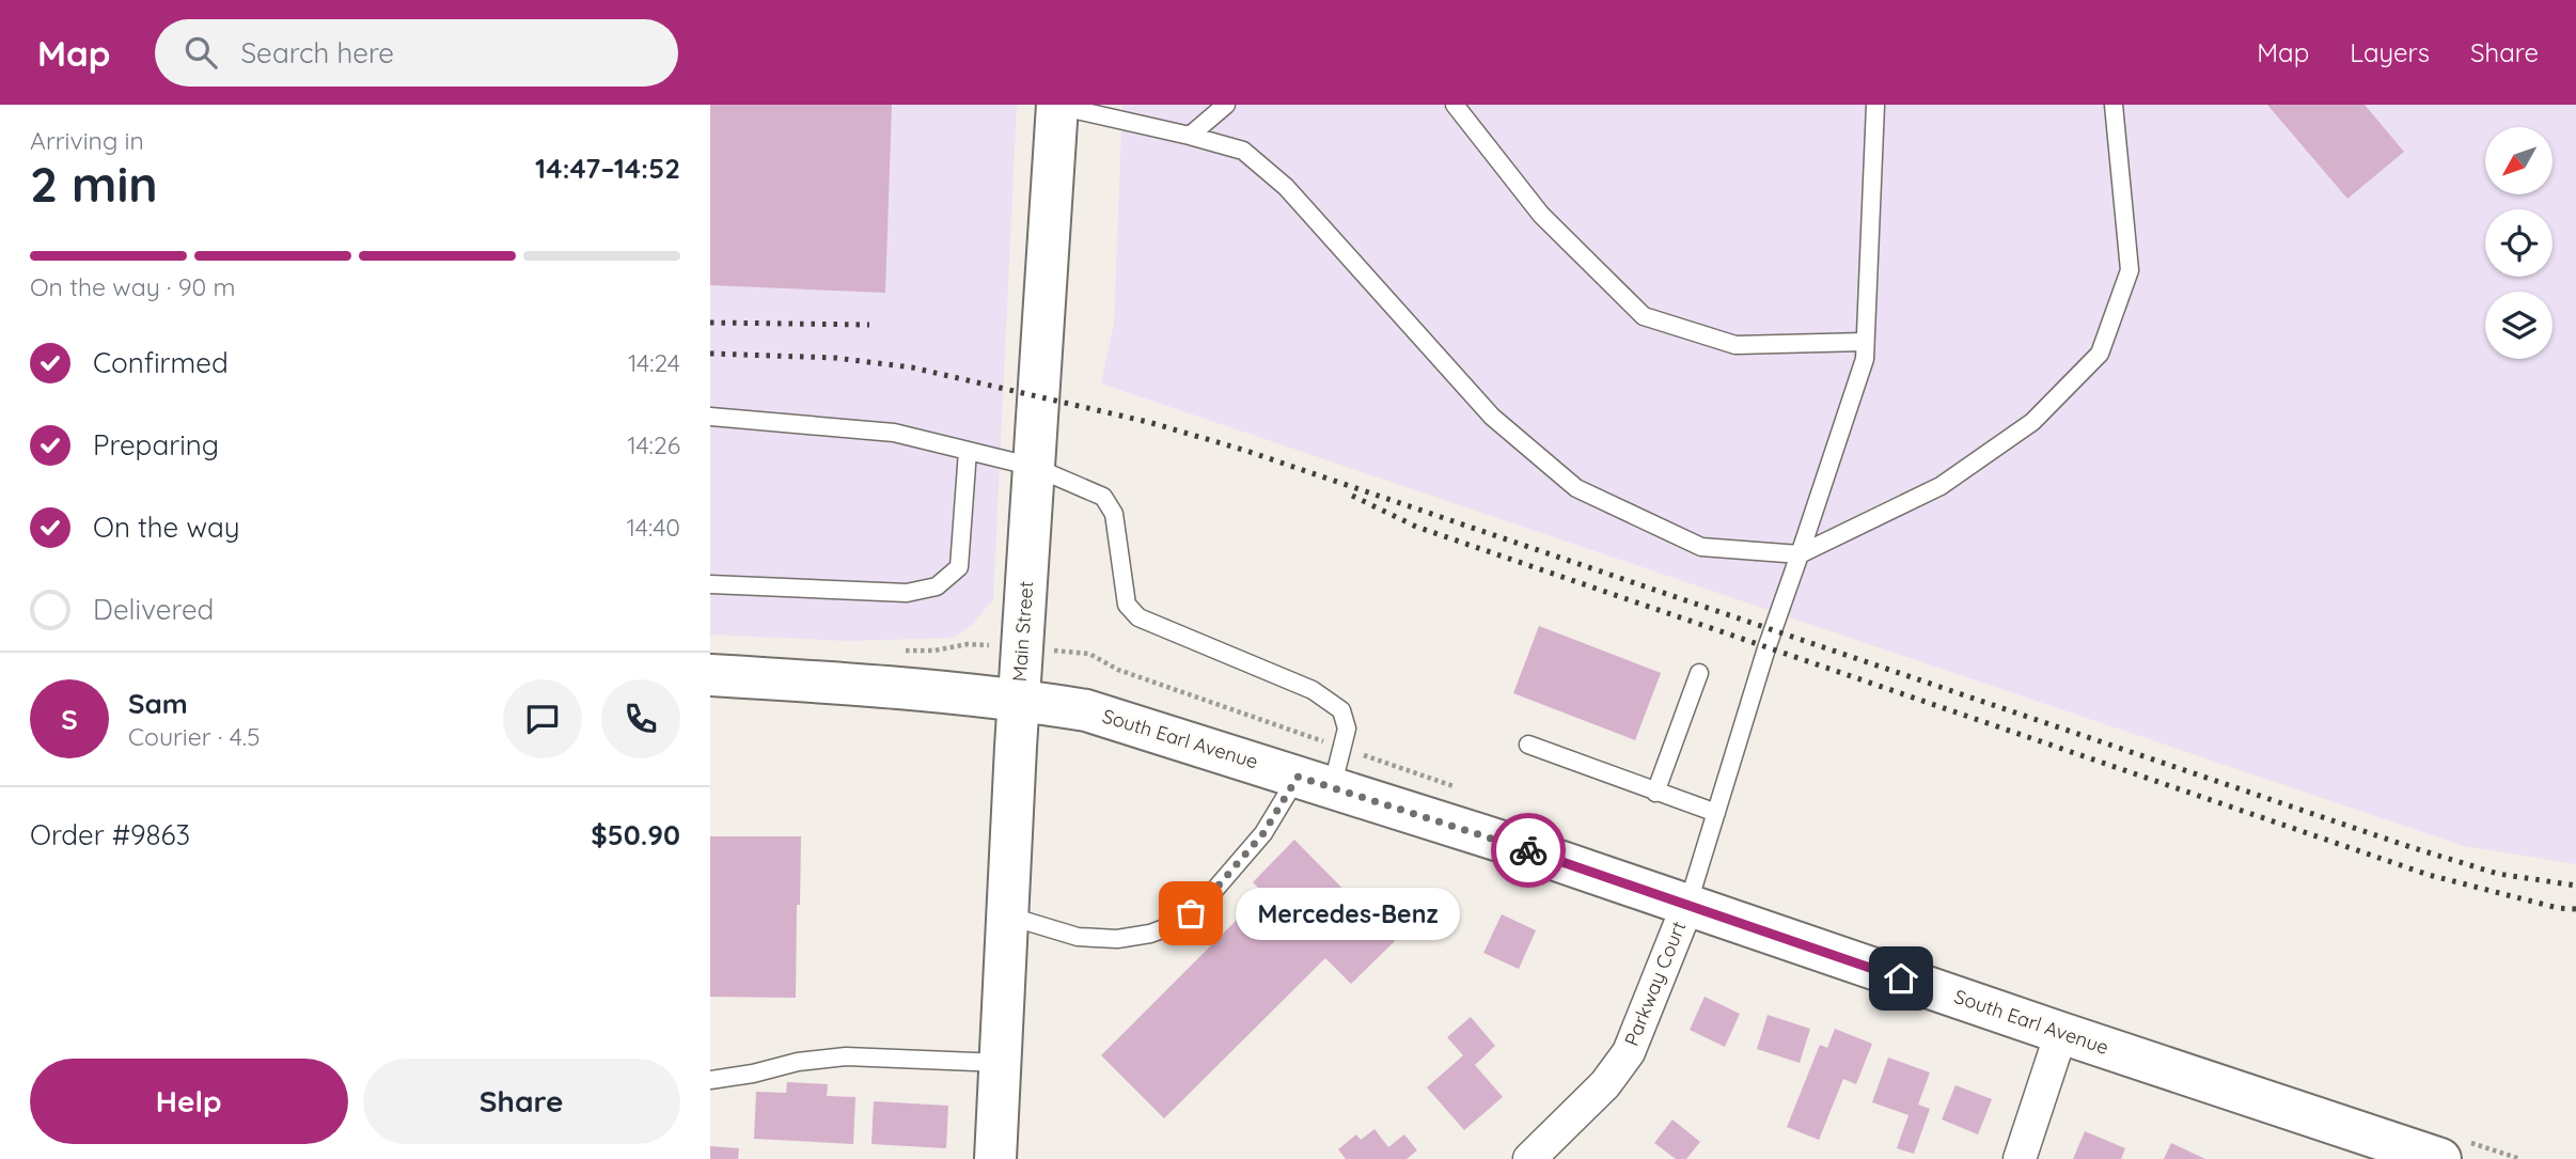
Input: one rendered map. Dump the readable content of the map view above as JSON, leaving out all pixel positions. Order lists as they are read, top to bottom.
{
  "streets": {
    "street": ["Main Street", "South Earl Avenue", "Parkway Court"]
  },
  "crossings": [
    ["Main Street", "South Earl Avenue"],
    ["South Earl Avenue", "Parkway Court"]
  ],
  "places": ["Mercedes-Benz"],
  "north": "bottom left",
  "page": {
    "header": "Map",
    "search": "Search here",
    "nav": ["Map", "Layers", "Share"],
    "heading": ["2 min", "Arriving in", "14:47–14:52"],
    "panel": [
      "Sam",
      "Courier · 4.5",
      "Order #9863",
      "$50.90"
    ],
    "bar": "On the way · 90 m",
    "list": [
      ["Confirmed", "14:24"],
      ["Preparing", "14:26"],
      ["On the way", "14:40"],
      "Delivered"
    ],
    "round": "S",
    "bubble": "Mercedes-Benz",
    "buttons": ["Help", "Share"]
  }
}
